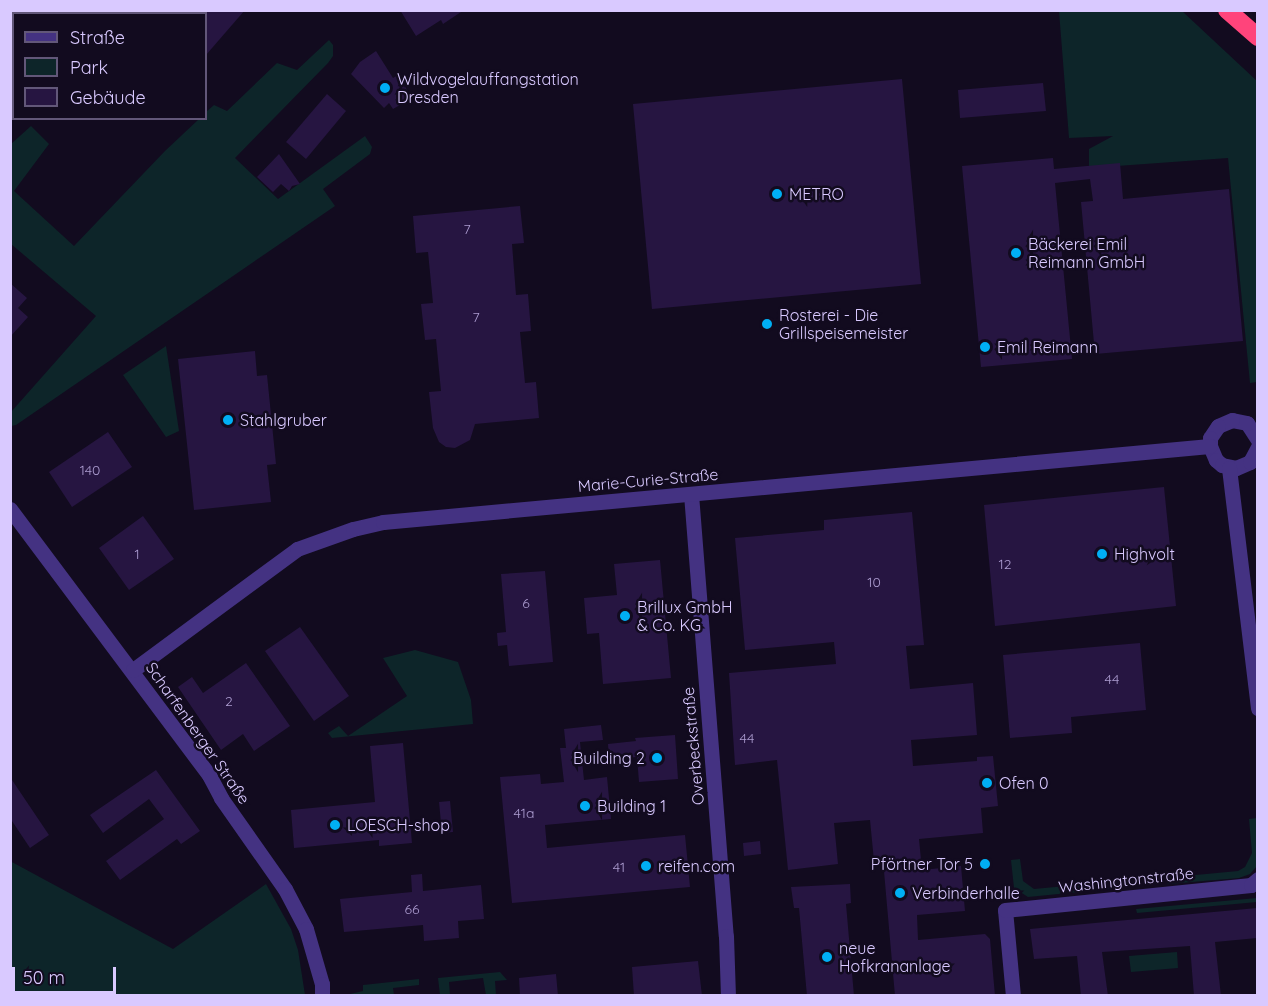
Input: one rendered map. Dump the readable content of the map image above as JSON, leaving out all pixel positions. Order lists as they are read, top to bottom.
{
  "streets": {
    "street": [
      "Marie-Curie-Straße",
      "Scharfenberger Straße",
      "Overbeckstraße",
      "Washingtonstraße"
    ]
  },
  "crossings": [
    ["Marie-Curie-Straße", "Scharfenberger Straße"],
    ["Marie-Curie-Straße", "Overbeckstraße"]
  ],
  "places": [
    "Wildvogelauffangstation Dresden",
    "METRO",
    "Bäckerei Emil Reimann GmbH",
    "Rosterei - Die Grillspeisemeister",
    "Emil Reimann",
    "Stahlgruber",
    "Highvolt",
    "Brillux GmbH & Co. KG",
    "Building 2",
    "Ofen 0",
    "Building 1",
    "LOESCH-shop",
    "Pförtner Tor 5",
    "reifen.com",
    "Verbinderhalle",
    "neue Hofkrananlage"
  ],
  "house_numbers": [
    "7",
    "7",
    "140",
    "1",
    "12",
    "10",
    "6",
    "44",
    "2",
    "44",
    "41a",
    "41",
    "66"
  ],
  "legend": ["Straße", "Park", "Gebäude"],
  "scale_bar": "50 m"
}
